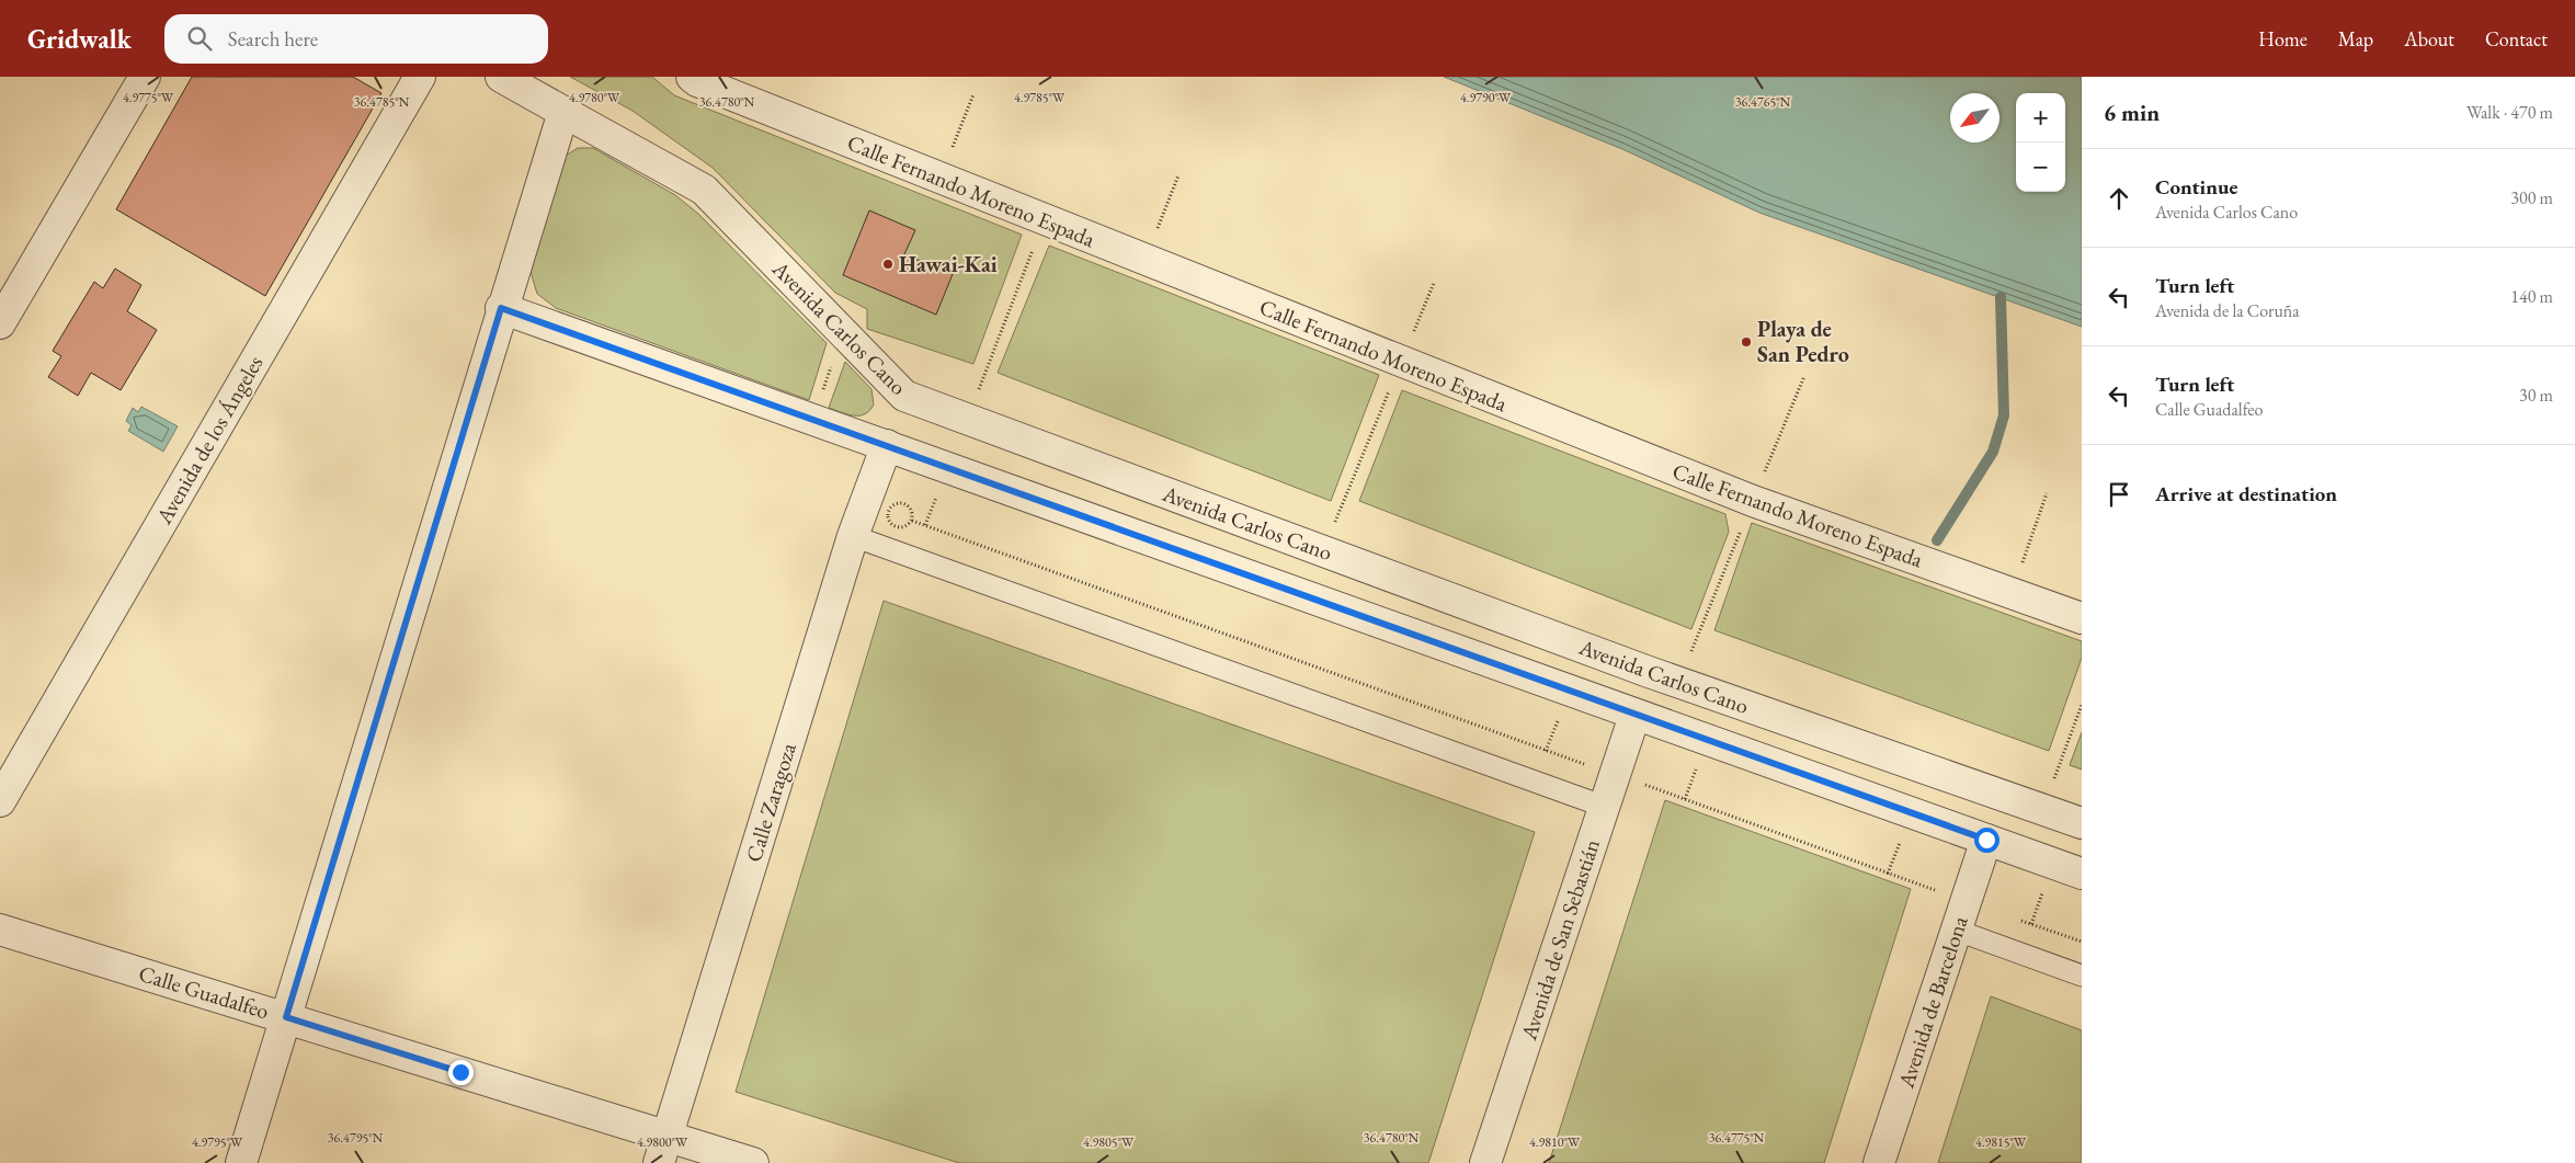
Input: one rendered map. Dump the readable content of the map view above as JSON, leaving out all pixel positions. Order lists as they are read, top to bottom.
{
  "streets": {
    "street": [
      "Calle Fernando Moreno Espada",
      "Avenida Carlos Cano",
      "Avenida de los Ángeles",
      "Calle Zaragoza",
      "Avenida de San Sebastián",
      "Calle Guadalfeo",
      "Avenida de Barcelona"
    ]
  },
  "crossings": [
    ["Avenida Carlos Cano", "Calle Zaragoza"],
    ["Avenida Carlos Cano", "Avenida de San Sebastián"],
    ["Avenida Carlos Cano", "Avenida de Barcelona"],
    ["Calle Zaragoza", "Calle Guadalfeo"]
  ],
  "places": ["Hawai-Kai", "Playa de San Pedro"],
  "north": "bottom left",
  "page": {
    "header": "Gridwalk",
    "search": "Search here",
    "nav": [
      "Home",
      "Map",
      "About",
      "Contact"
    ],
    "heading": ["6 min", "Walk · 470 m"],
    "map_buttons": ["+", "−"],
    "list": [
      ["Continue", "Avenida Carlos Cano", "300 m"],
      ["Turn left", "Avenida de la Coruña", "140 m"],
      ["Turn left", "Calle Guadalfeo", "30 m"],
      "Arrive at destination"
    ]
  },
  "coordinates": [
    "4.9775°W",
    "4.9780°W",
    "4.9785°W",
    "4.9790°W",
    "36.4785°N",
    "36.4780°N",
    "36.4765°N",
    "36.4795°N",
    "36.4775°N",
    "4.9795°W",
    "4.9800°W",
    "4.9805°W",
    "4.9810°W",
    "4.9815°W"
  ]
}
